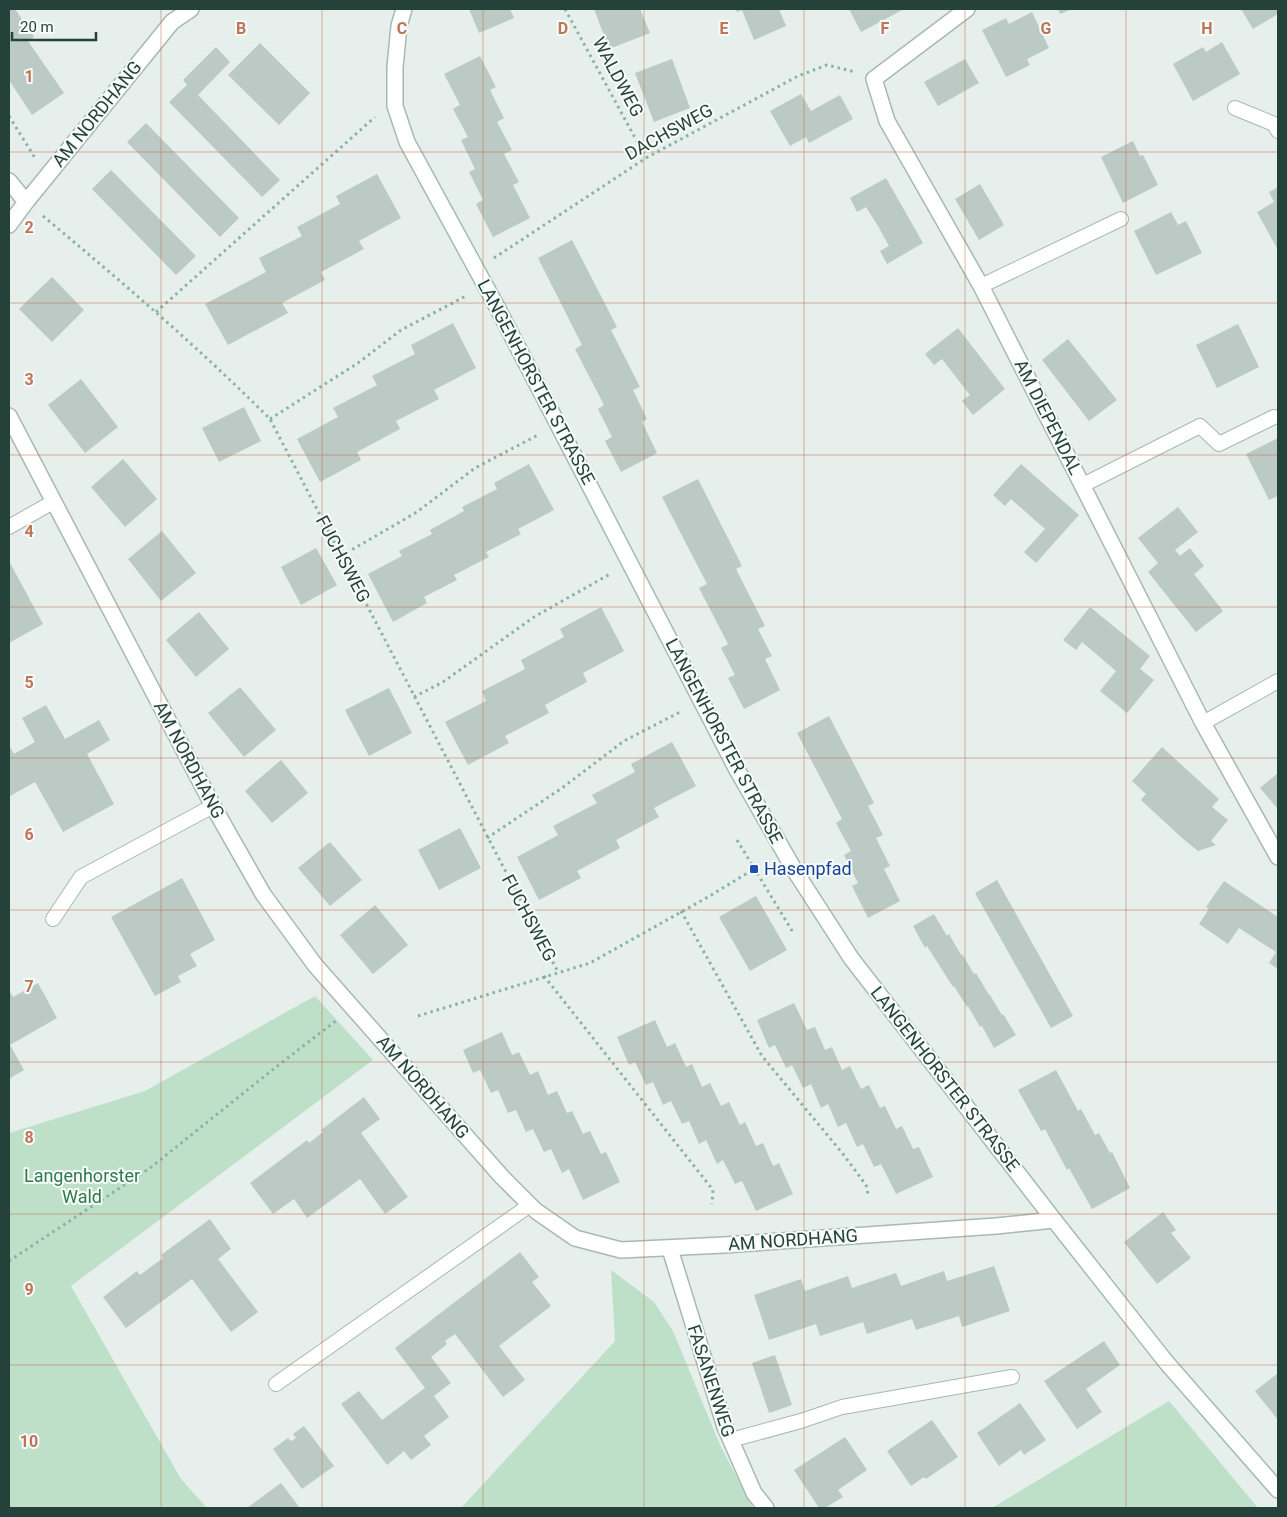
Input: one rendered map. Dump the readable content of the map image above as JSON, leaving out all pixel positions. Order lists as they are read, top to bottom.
{
  "streets": {
    "street": [
      "AM NORDHANG",
      "LANGENHORSTER STRASSE",
      "AM DIEPENDAL",
      "FASANENWEG"
    ],
    "path": ["WALDWEG", "DACHSWEG", "FUCHSWEG"]
  },
  "crossings": [
    ["WALDWEG", "DACHSWEG"],
    ["AM NORDHANG", "LANGENHORSTER STRASSE"],
    ["AM NORDHANG", "FASANENWEG"],
    ["DACHSWEG", "AM DIEPENDAL"],
    ["LANGENHORSTER STRASSE", "FUCHSWEG"]
  ],
  "parks": ["Langenhorster Wald"],
  "places": {
    "transit": ["Hasenpfad"]
  },
  "scale_bar": "20 m",
  "grid": {
    "columns": [
      "B",
      "C",
      "D",
      "E",
      "F",
      "G",
      "H"
    ],
    "rows": [
      "1",
      "2",
      "3",
      "4",
      "5",
      "6",
      "7",
      "8",
      "9",
      "10"
    ]
  }
}
